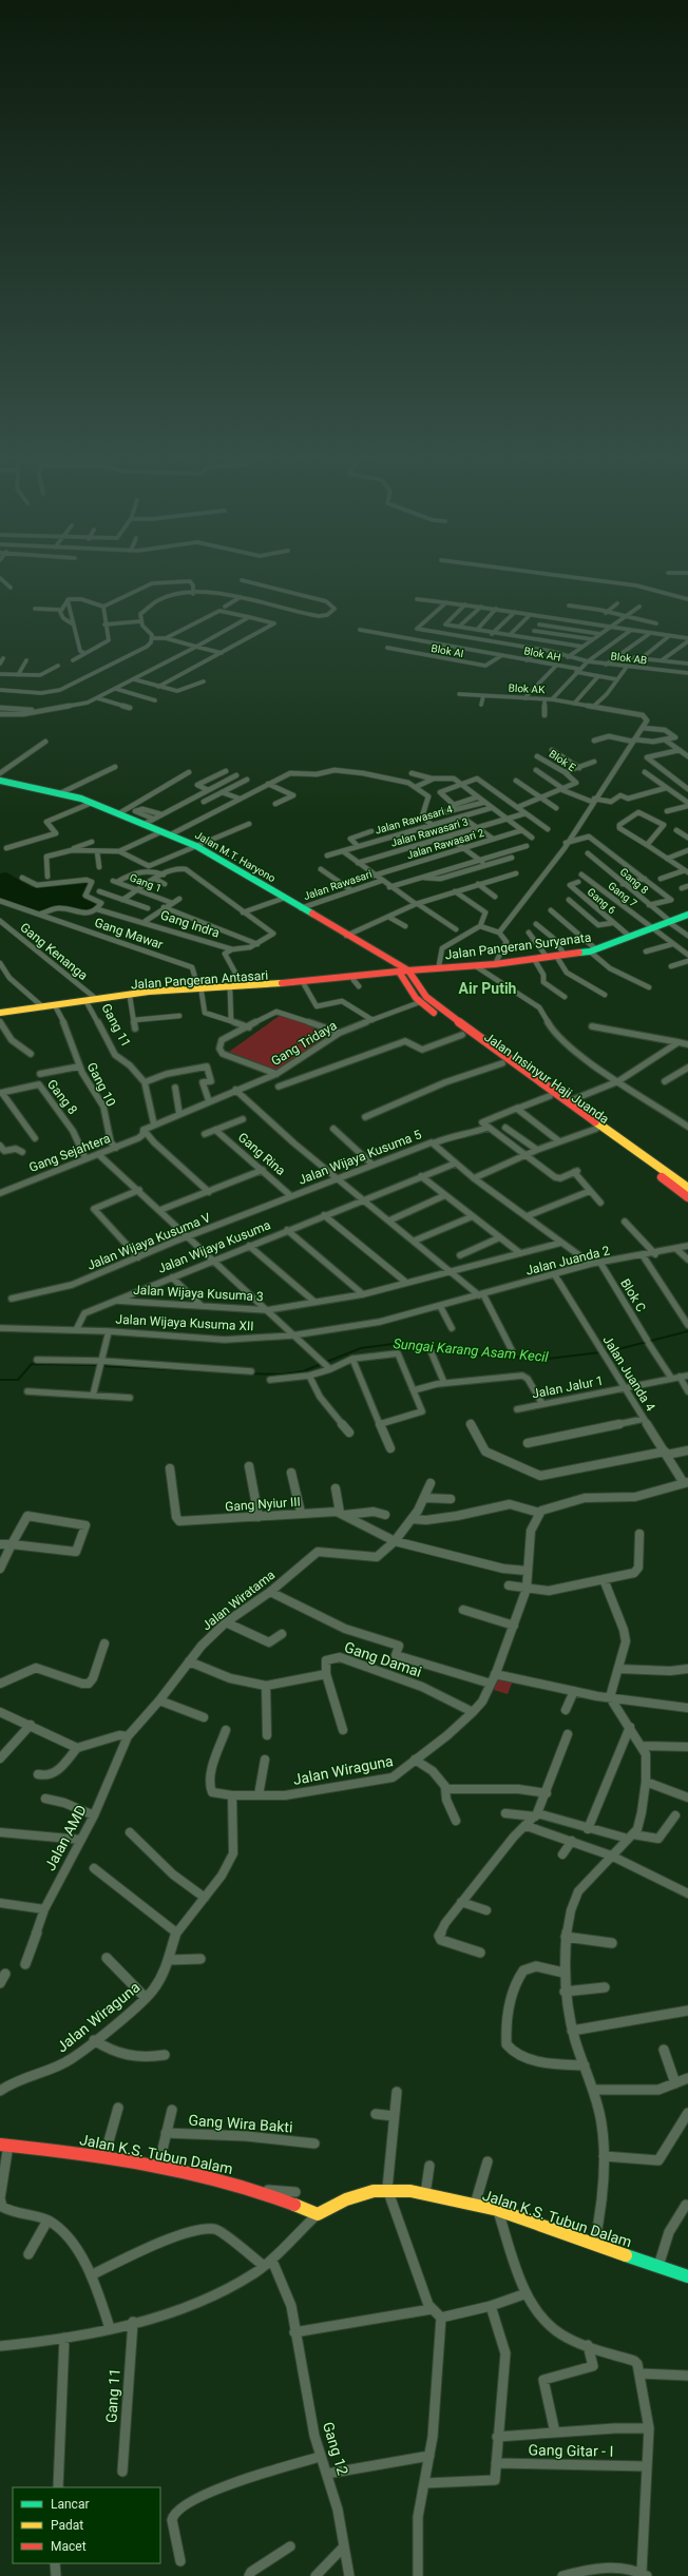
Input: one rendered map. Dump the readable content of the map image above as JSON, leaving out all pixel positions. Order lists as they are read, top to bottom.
{
  "streets": {
    "main road": [
      "Jalan M.T. Haryono",
      "Jalan Pangeran Suryanata",
      "Jalan Pangeran Antasari",
      "Jalan Insinyur Haji Juanda",
      "Jalan K.S. Tubun Dalam"
    ],
    "street": [
      "Blok AI",
      "Blok AH",
      "Blok AB",
      "Blok AK",
      "Blok E",
      "Jalan Rawasari 4",
      "Jalan Rawasari 3",
      "Jalan Rawasari 2",
      "Gang 8",
      "Gang 1",
      "Jalan Rawasari",
      "Gang 7",
      "Gang 6",
      "Gang Indra",
      "Gang Mawar",
      "Gang Kenanga",
      "Gang 11",
      "Gang Tridaya",
      "Gang 10",
      "Gang Sejahtera",
      "Gang Rina",
      "Jalan Wijaya Kusuma 5",
      "Jalan Wijaya Kusuma V",
      "Jalan Wijaya Kusuma",
      "Jalan Juanda 2",
      "Jalan Wijaya Kusuma 3",
      "Blok C",
      "Jalan Wijaya Kusuma XII",
      "Jalan Juanda 4",
      "Jalan Jalur 1",
      "Gang Nyiur III",
      "Jalan Wiratama",
      "Gang Damai",
      "Jalan Wiraguna",
      "Jalan AMD",
      "Gang Wira Bakti",
      "Gang 12",
      "Gang Gitar - I"
    ]
  },
  "crossings": [
    ["Blok AI", "Blok AH"],
    ["Jalan M.T. Haryono", "Jalan Rawasari"],
    ["Jalan M.T. Haryono", "Jalan Pangeran Suryanata"],
    ["Jalan M.T. Haryono", "Jalan Pangeran Antasari"],
    ["Jalan M.T. Haryono", "Jalan Insinyur Haji Juanda"],
    ["Gang 8", "Jalan Pangeran Suryanata"],
    ["Gang 8", "Gang Sejahtera"],
    ["Gang 1", "Gang Indra"],
    ["Gang 7", "Jalan Pangeran Suryanata"],
    ["Gang 6", "Jalan Pangeran Suryanata"],
    ["Gang Indra", "Jalan Pangeran Antasari"],
    ["Gang Mawar", "Jalan Pangeran Antasari"],
    ["Jalan Pangeran Suryanata", "Jalan Pangeran Antasari"],
    ["Jalan Pangeran Suryanata", "Jalan Insinyur Haji Juanda"],
    ["Gang Kenanga", "Jalan Pangeran Antasari"],
    ["Gang Kenanga", "Gang 11"],
    ["Jalan Pangeran Antasari", "Gang 11"],
    ["Jalan Pangeran Antasari", "Jalan Insinyur Haji Juanda"],
    ["Jalan Pangeran Antasari", "Gang 10"],
    ["Gang 11", "Gang Tridaya"],
    ["Gang 11", "Gang Sejahtera"],
    ["Gang Tridaya", "Jalan Insinyur Haji Juanda"],
    ["Gang Tridaya", "Gang Sejahtera"],
    ["Gang 10", "Gang Sejahtera"],
    ["Gang Rina", "Jalan Wijaya Kusuma 5"],
    ["Gang Rina", "Jalan Wijaya Kusuma V"],
    ["Jalan Wijaya Kusuma 5", "Jalan Wijaya Kusuma V"],
    ["Jalan Wijaya Kusuma 5", "Jalan Wijaya Kusuma"],
    ["Jalan Wijaya Kusuma", "Jalan Wijaya Kusuma 3"],
    ["Jalan Wijaya Kusuma", "Jalan Wijaya Kusuma XII"],
    ["Jalan Juanda 2", "Blok C"],
    ["Jalan Juanda 2", "Jalan Wijaya Kusuma XII"],
    ["Jalan Juanda 2", "Jalan Juanda 4"],
    ["Blok C", "Jalan Jalur 1"],
    ["Jalan Juanda 4", "Jalan Jalur 1"],
    ["Jalan Wiratama", "Jalan AMD"],
    ["Gang Damai", "Jalan Wiraguna"]
  ],
  "districts": ["Air Putih"],
  "water": ["Sungai Karang Asam Kecil"],
  "legend": ["Lancar", "Padat", "Macet"]
}
